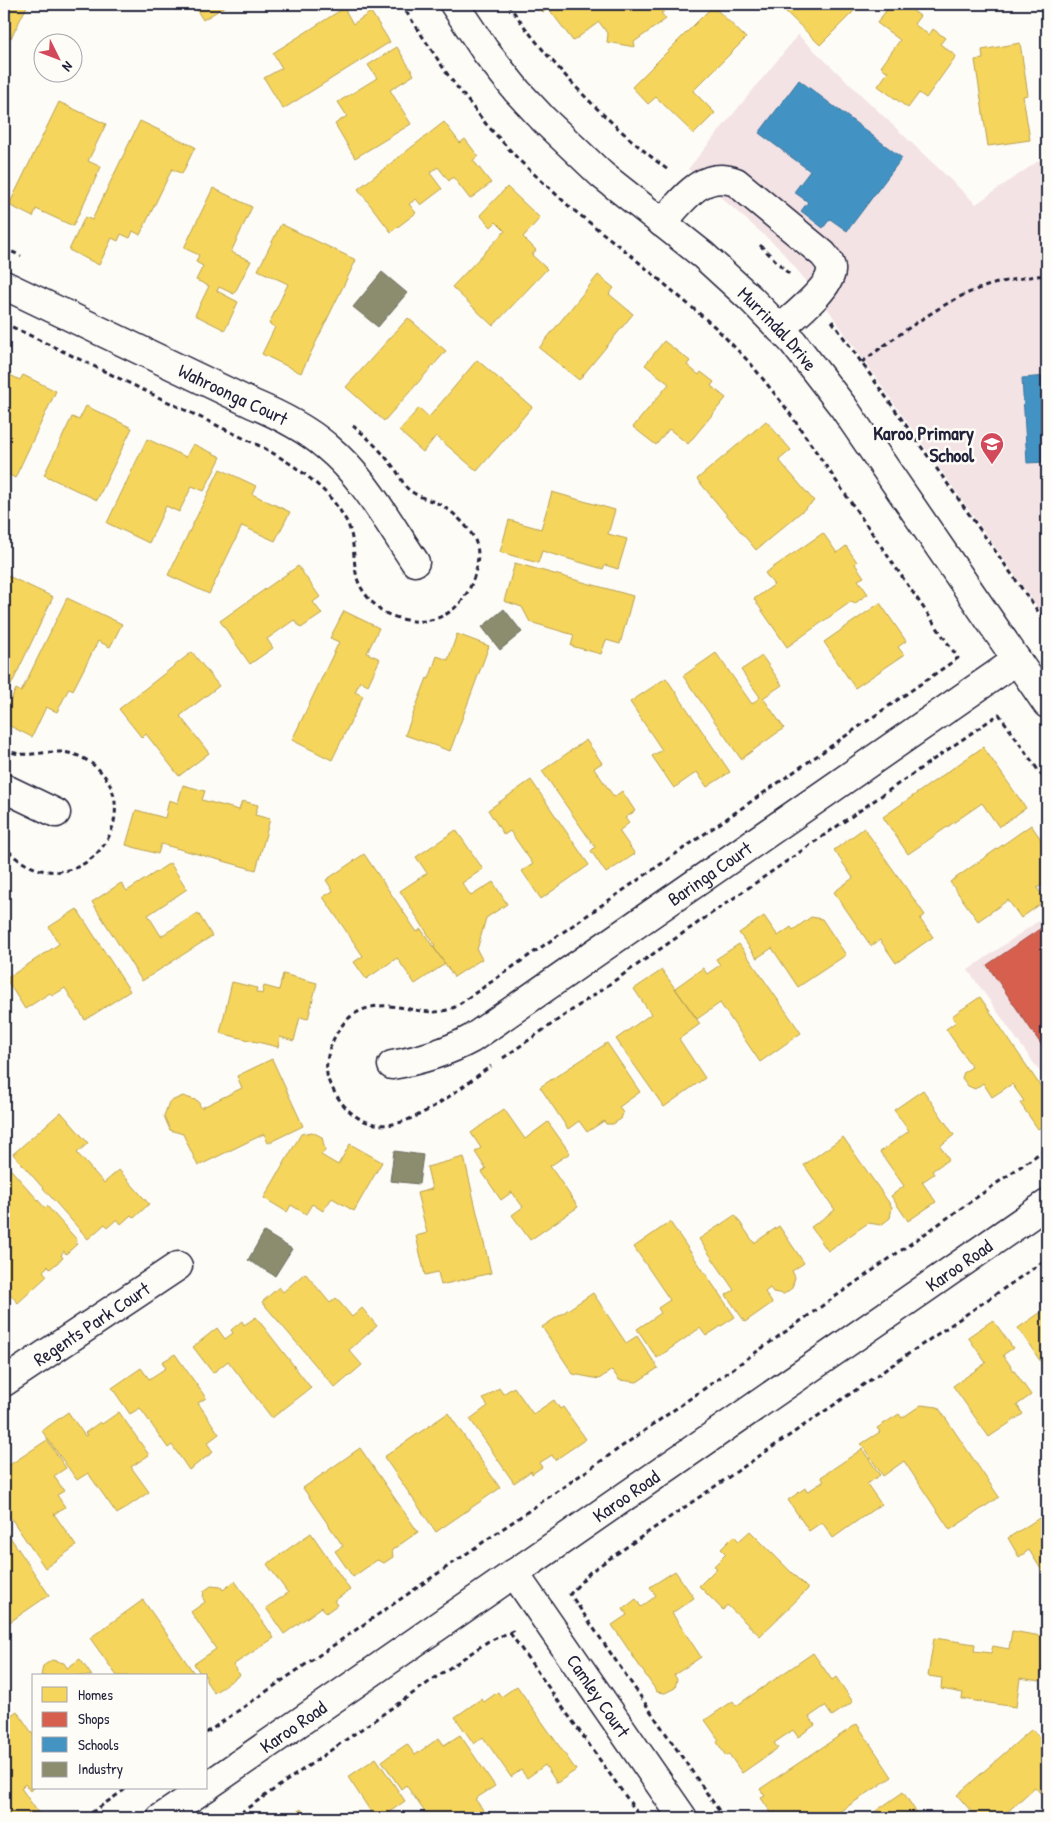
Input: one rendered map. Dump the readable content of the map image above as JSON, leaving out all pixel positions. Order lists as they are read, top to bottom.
{
  "streets": {
    "street": [
      "Murrindal Drive",
      "Wahroonga Court",
      "Baringa Court",
      "Karoo Road",
      "Regents Park Court",
      "Camley Court"
    ]
  },
  "crossings": [
    ["Murrindal Drive", "Baringa Court"],
    ["Karoo Road", "Camley Court"]
  ],
  "places": {
    "school or university": ["Karoo Primary School"]
  },
  "legend": [
    "Homes",
    "Shops",
    "Schools",
    "Industry"
  ],
  "north": "bottom right"
}
